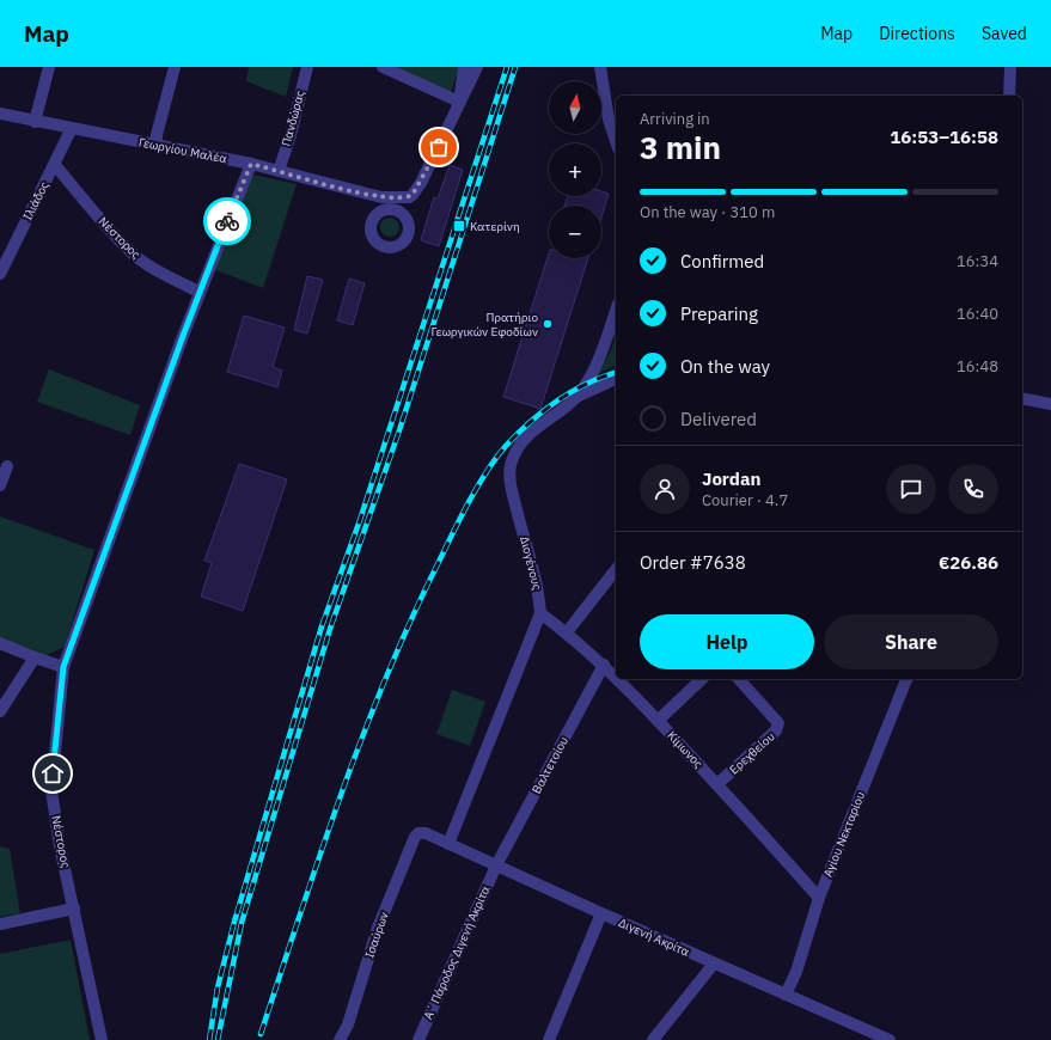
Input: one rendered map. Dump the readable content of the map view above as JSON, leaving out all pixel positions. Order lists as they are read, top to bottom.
{
  "streets": {
    "street": [
      "Πανδώρας",
      "Γεωργίου Μαλέα",
      "Ιλιάδος",
      "Νέστορος",
      "Διογένους",
      "Κίμωνος",
      "Ερεχθείου",
      "Βαλτετσίου",
      "Αγίου Νεκταρίου",
      "Ισαύρων",
      "Διγενή Ακρίτα",
      "Α΄ Πάροδος Διγενή Ακρίτα"
    ]
  },
  "crossings": [
    ["Πανδώρας", "Γεωργίου Μαλέα"],
    ["Γεωργίου Μαλέα", "Ιλιάδος"],
    ["Γεωργίου Μαλέα", "Νέστορος"],
    ["Ιλιάδος", "Νέστορος"],
    ["Διογένους", "Κίμωνος"],
    ["Διογένους", "Διγενή Ακρίτα"],
    ["Κίμωνος", "Ερεχθείου"],
    ["Κίμωνος", "Βαλτετσίου"],
    ["Κίμωνος", "Αγίου Νεκταρίου"],
    ["Βαλτετσίου", "Διγενή Ακρίτα"],
    ["Βαλτετσίου", "Α΄ Πάροδος Διγενή Ακρίτα"],
    ["Αγίου Νεκταρίου", "Διγενή Ακρίτα"],
    ["Ισαύρων", "Διγενή Ακρίτα"],
    ["Διγενή Ακρίτα", "Α΄ Πάροδος Διγενή Ακρίτα"]
  ],
  "places": {
    "transit": ["Κατερίνη"],
    "other": ["Πρατήριο Γεωργικών Εφοδίων"]
  },
  "north": "top",
  "page": {
    "header": "Map",
    "nav": ["Map", "Directions", "Saved"],
    "map_buttons": ["+", "−"],
    "heading": ["3 min", "Arriving in", "16:53–16:58"],
    "panel": [
      "Jordan",
      "Courier · 4.7",
      "Order #7638",
      "€26.86"
    ],
    "bar": "On the way · 310 m",
    "list": [
      ["Confirmed", "16:34"],
      ["Preparing", "16:40"],
      ["On the way", "16:48"],
      "Delivered"
    ],
    "buttons": ["Help", "Share"]
  }
}
